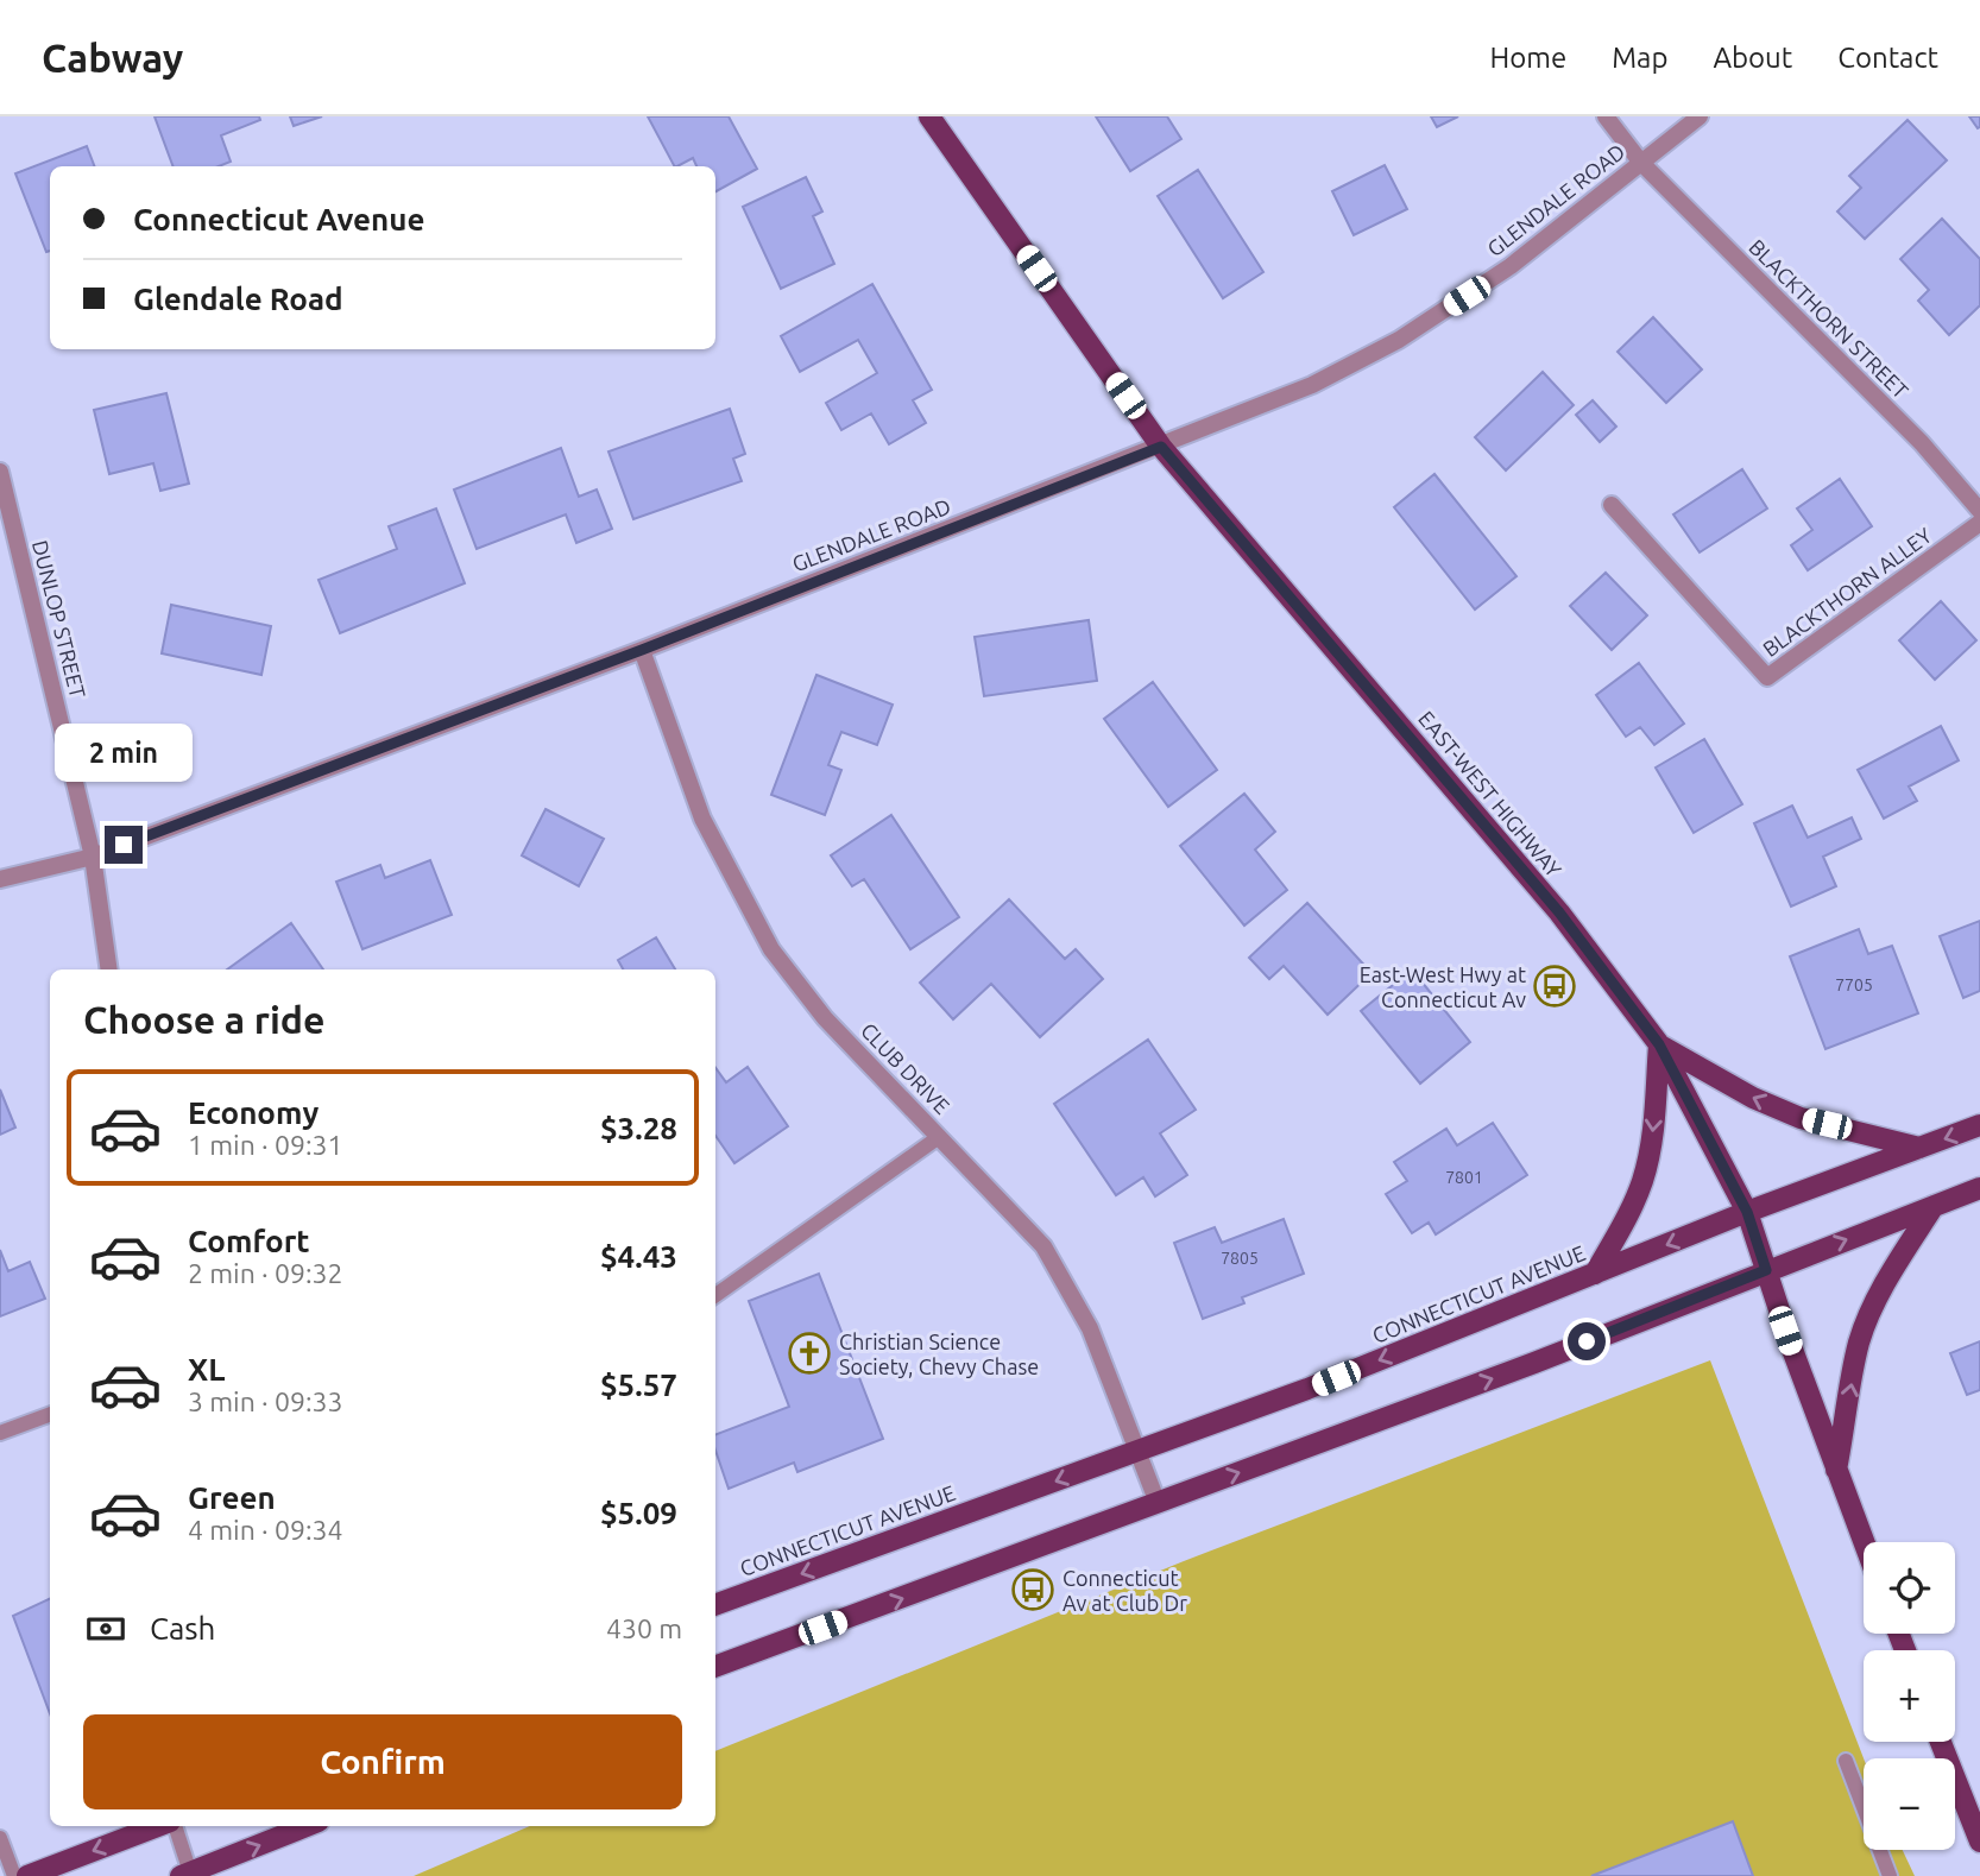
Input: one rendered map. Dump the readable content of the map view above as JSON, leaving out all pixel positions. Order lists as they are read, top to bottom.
{
  "streets": {
    "main road": ["EAST-WEST HIGHWAY", "CONNECTICUT AVENUE"],
    "street": [
      "GLENDALE ROAD",
      "BLACKTHORN STREET",
      "BLACKTHORN ALLEY",
      "DUNLOP STREET",
      "CLUB DRIVE"
    ]
  },
  "crossings": [
    ["GLENDALE ROAD", "BLACKTHORN STREET"],
    ["GLENDALE ROAD", "DUNLOP STREET"],
    ["GLENDALE ROAD", "EAST-WEST HIGHWAY"],
    ["GLENDALE ROAD", "CLUB DRIVE"],
    ["EAST-WEST HIGHWAY", "CONNECTICUT AVENUE"],
    ["CLUB DRIVE", "CONNECTICUT AVENUE"]
  ],
  "places": {
    "bus stop": ["East-West Hwy at Connecticut Av", "Connecticut Av at Club Dr"],
    "church": ["Christian Science Society, Chevy Chase"]
  },
  "house_numbers": ["7705", "7801", "7805"],
  "page": {
    "header": "Cabway",
    "nav": [
      "Home",
      "Map",
      "About",
      "Contact"
    ],
    "banner": ["Connecticut Avenue", "Glendale Road"],
    "bubble": "2 min",
    "heading": "Choose a ride",
    "list": [
      {
        "name": "Economy",
        "note": "1 min · 09:31",
        "value": "$3.28"
      },
      {
        "name": "Comfort",
        "note": "2 min · 09:32",
        "value": "$4.43"
      },
      {
        "name": "XL",
        "note": "3 min · 09:33",
        "value": "$5.57"
      },
      {
        "name": "Green",
        "note": "4 min · 09:34",
        "value": "$5.09"
      }
    ],
    "map_buttons": ["+", "−"],
    "pay": ["Cash", "430 m"],
    "buttons": "Confirm"
  }
}
